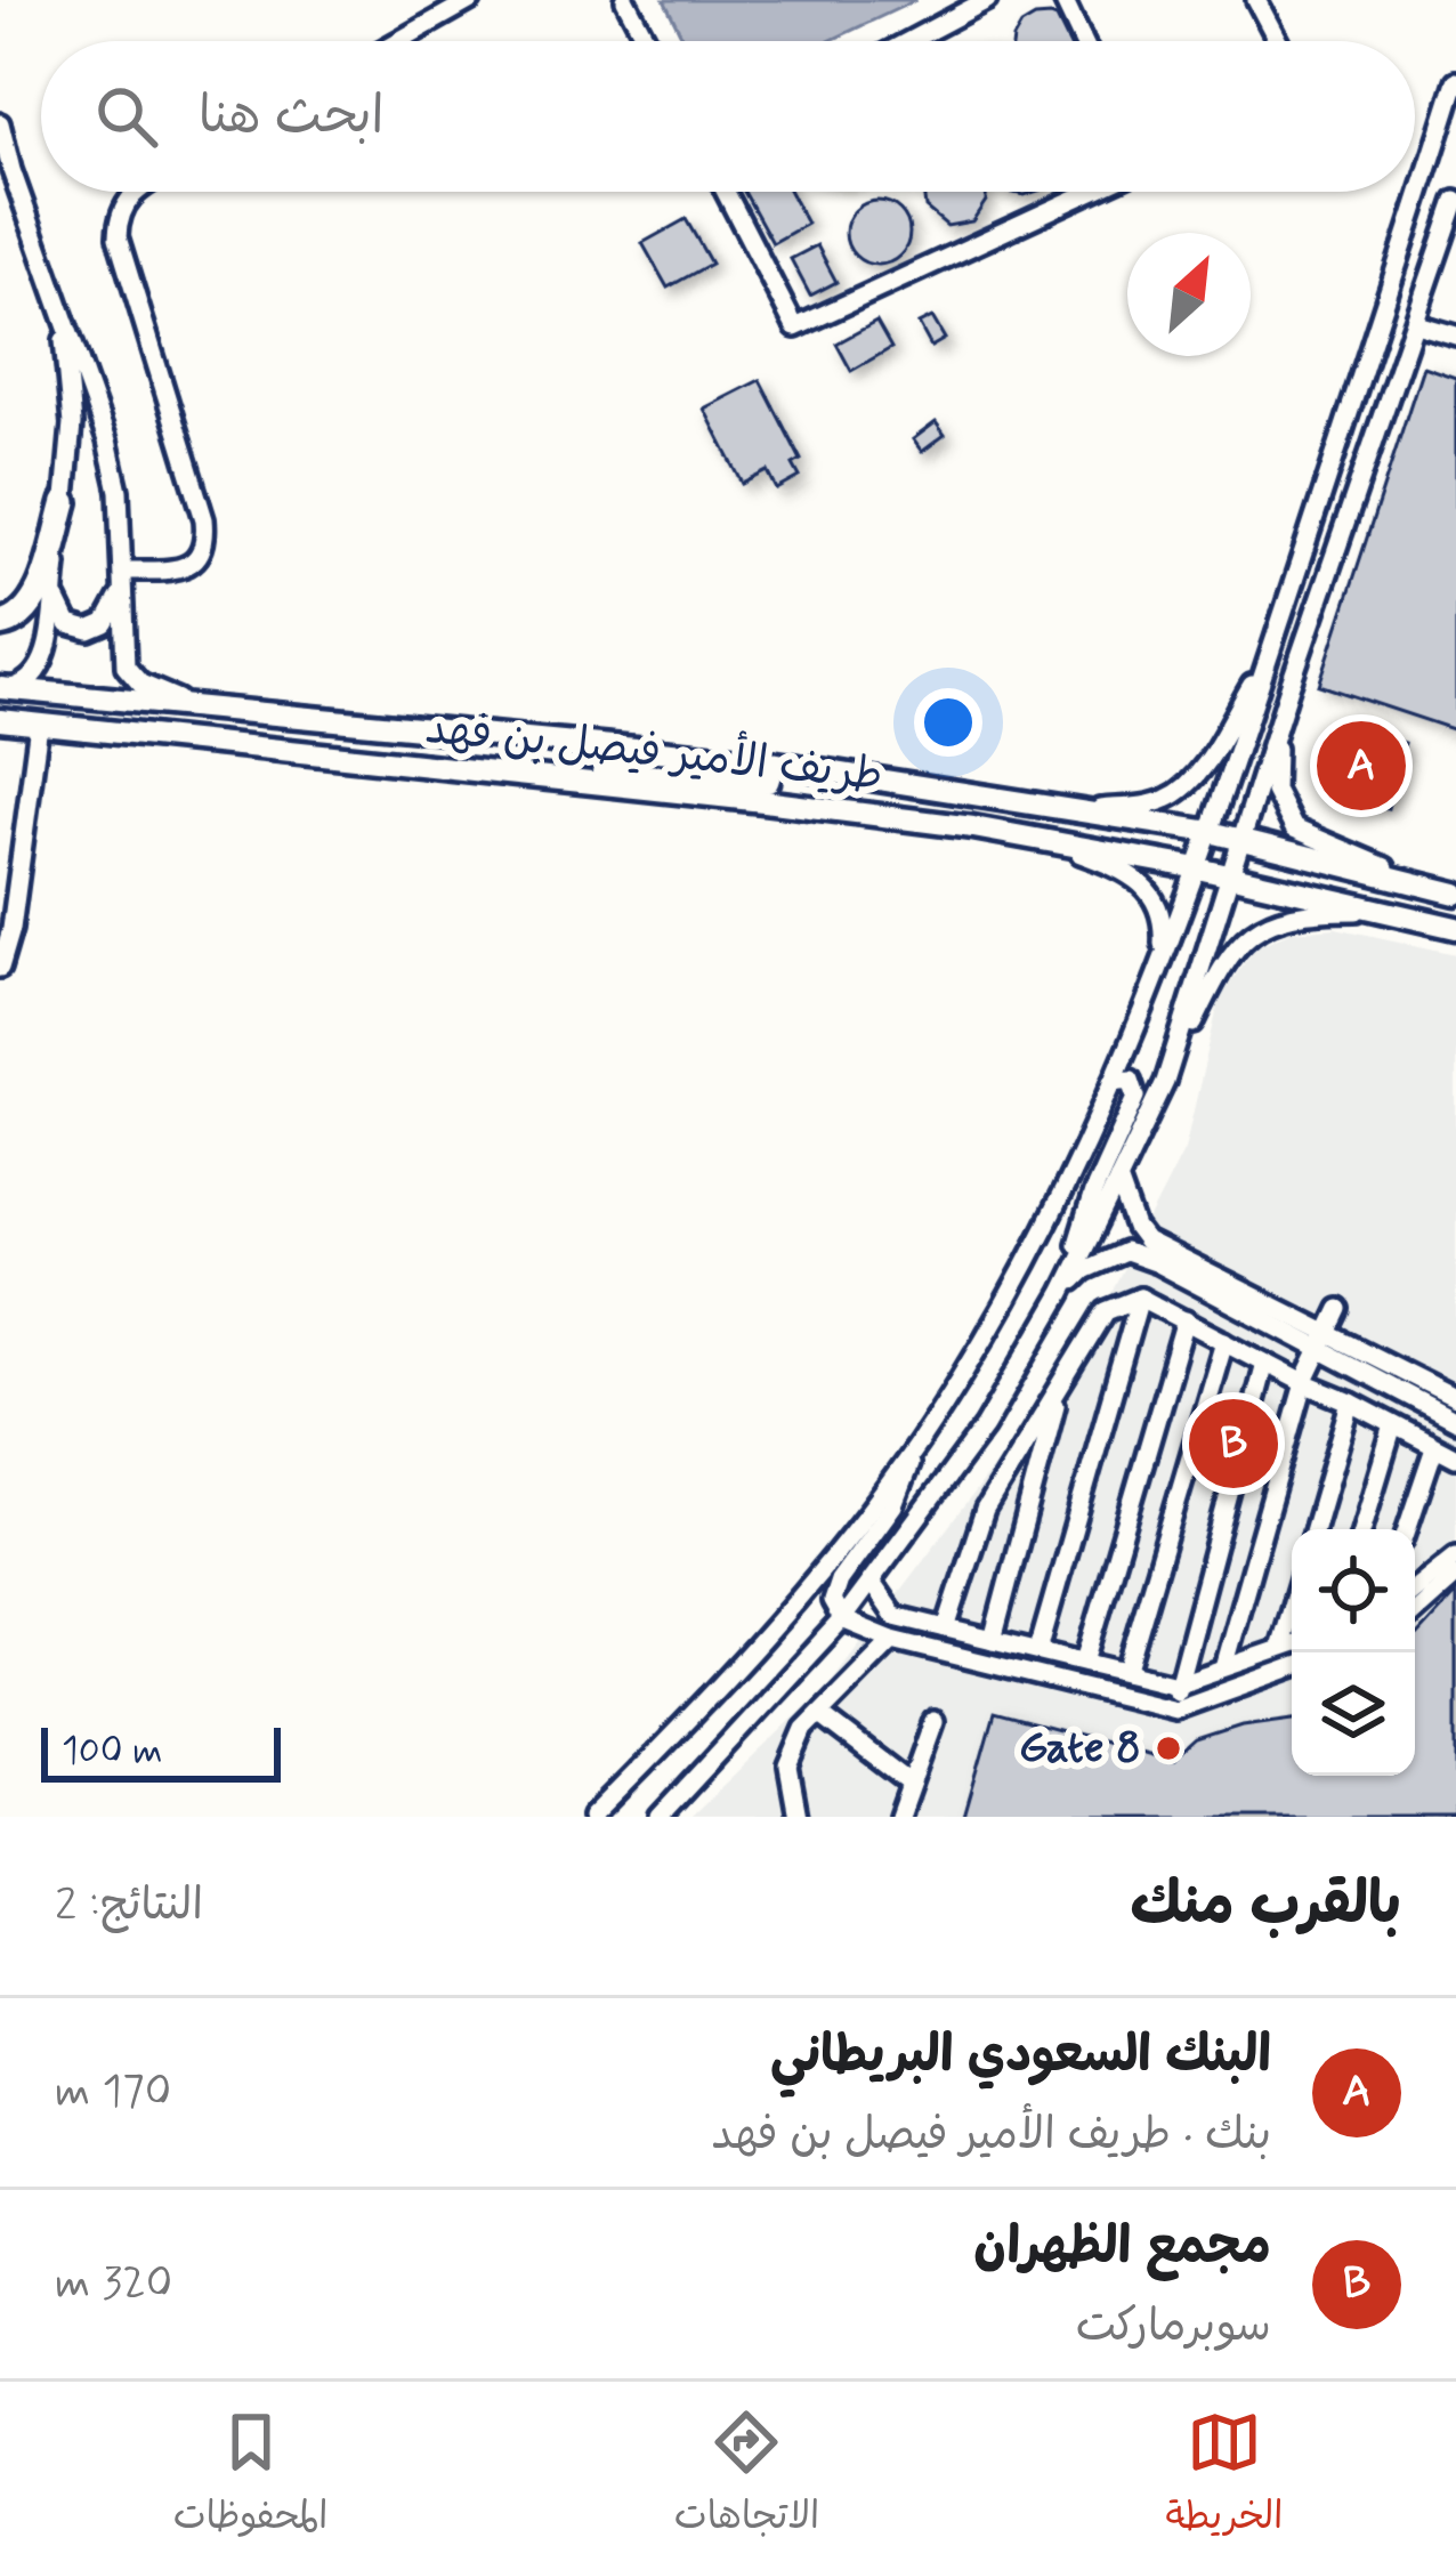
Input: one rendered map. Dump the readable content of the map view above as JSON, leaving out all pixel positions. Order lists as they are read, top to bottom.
{
  "streets": {
    "main road": ["طريف الأمير فيصل بن فهد"]
  },
  "places": ["Gate 8"],
  "scale_bar": "100 m",
  "north": "top right",
  "page": {
    "search": "ابحث هنا",
    "pins": ["A", "B"],
    "scale": "100 m",
    "heading": ["بالقرب منك", "النتائج: 2"],
    "list": [
      {
        "mark": "A",
        "name": "البنك السعودي البريطاني",
        "note": "بنك · طريف الأمير فيصل بن فهد",
        "value": "170 m"
      },
      {
        "mark": "B",
        "name": "مجمع الظهران",
        "note": "سوبرماركت",
        "value": "320 m"
      }
    ],
    "nav": ["الخريطة", "الاتجاهات", "المحفوظات"]
  }
}
